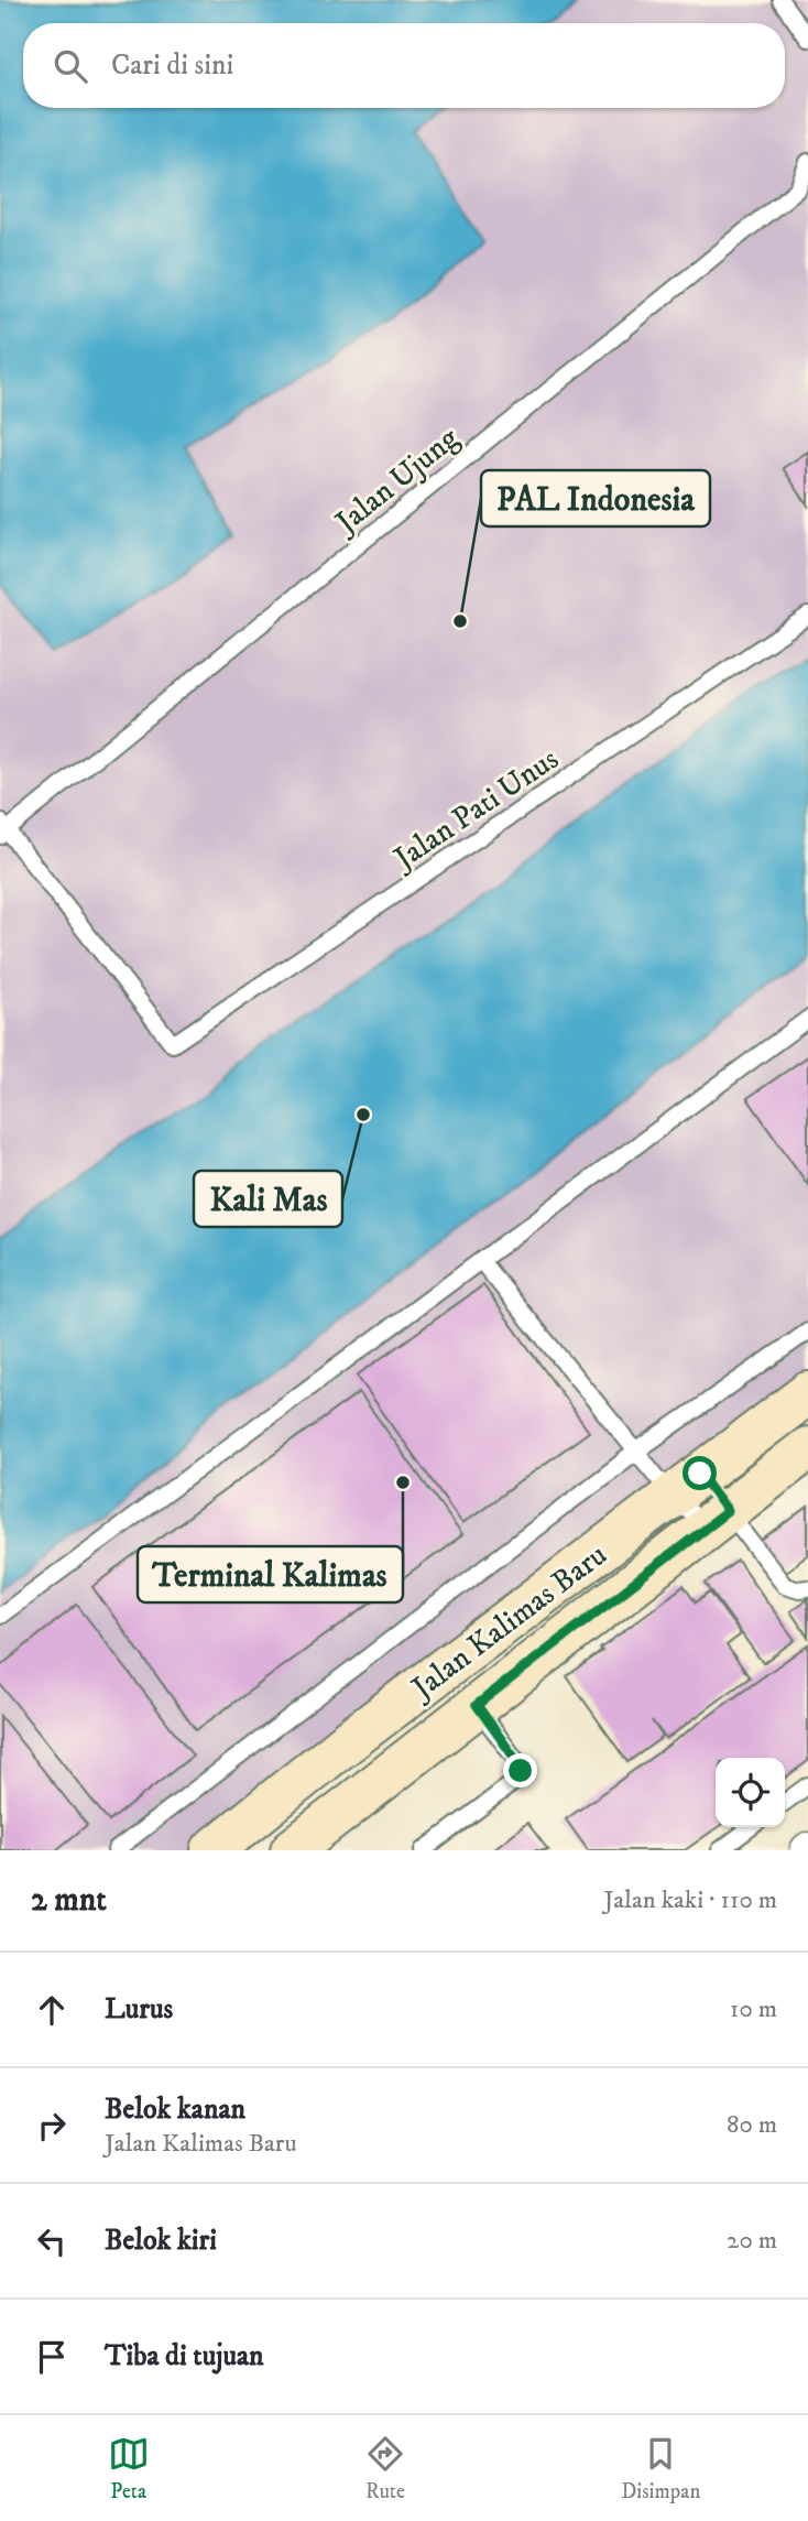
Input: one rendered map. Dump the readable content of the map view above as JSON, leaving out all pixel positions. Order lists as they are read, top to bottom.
{
  "streets": {
    "street": ["Jalan Kalimas Baru"],
    "lane": ["Jalan Ujung", "Jalan Pati Unus"]
  },
  "crossings": [
    ["Jalan Ujung", "Jalan Pati Unus"]
  ],
  "places": ["PAL Indonesia", "Kali Mas", "Terminal Kalimas"],
  "page": {
    "search": "Cari di sini",
    "heading": ["2 mnt", "Jalan kaki · 110 m"],
    "list": [
      ["Lurus", "10 m"],
      ["Belok kanan", "Jalan Kalimas Baru", "80 m"],
      ["Belok kiri", "20 m"],
      "Tiba di tujuan"
    ],
    "nav": ["Peta", "Rute", "Disimpan"]
  }
}
